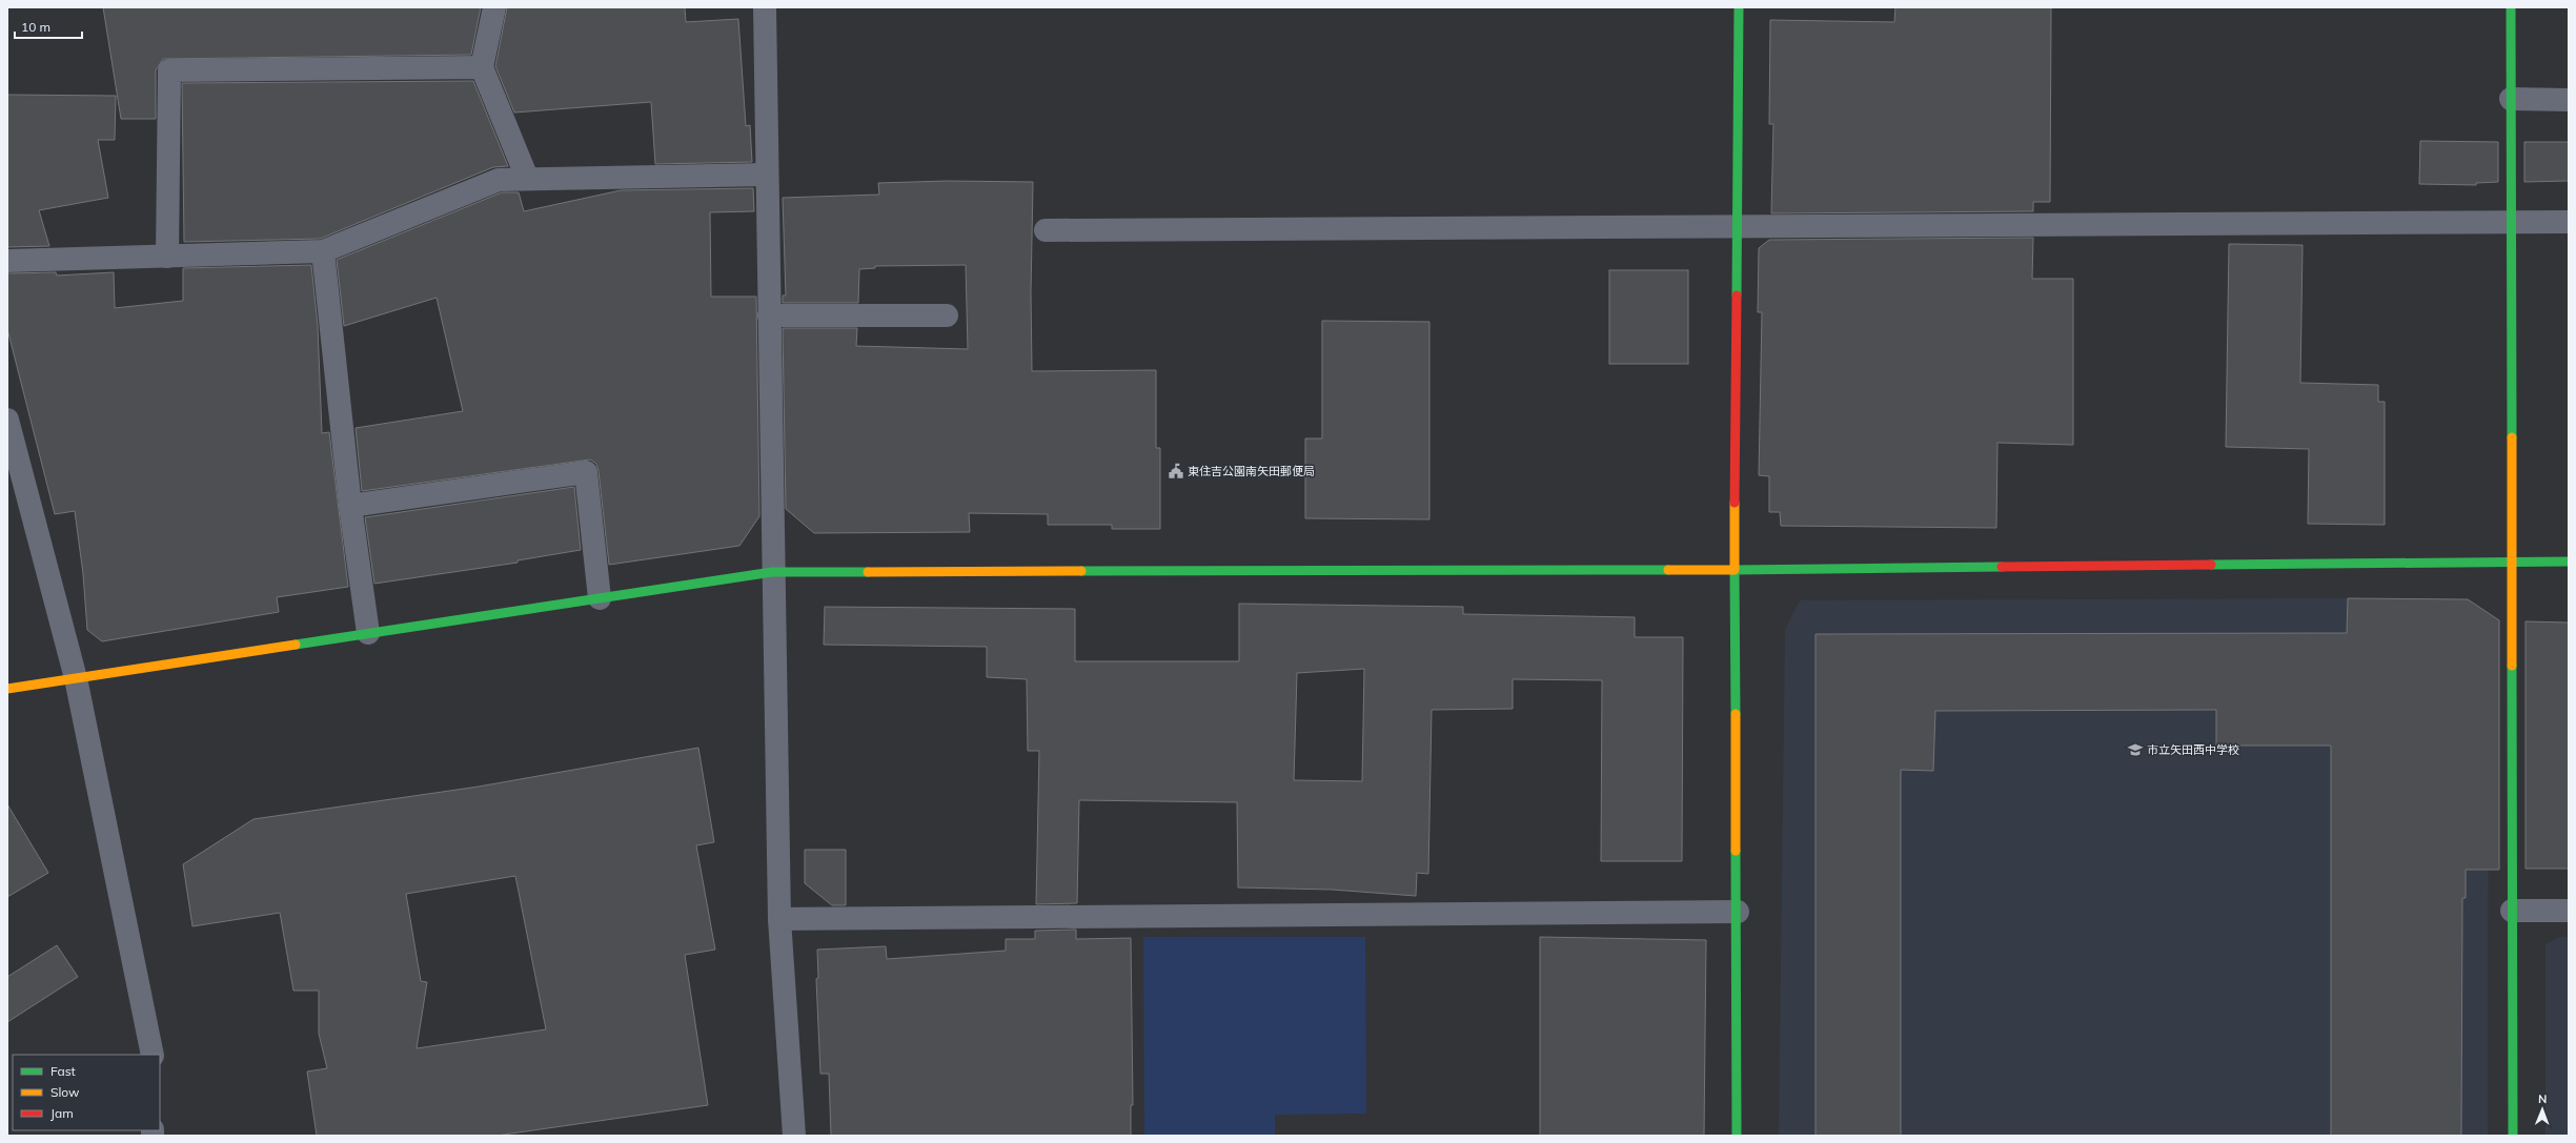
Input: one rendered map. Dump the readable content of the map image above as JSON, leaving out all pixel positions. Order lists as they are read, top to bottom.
{
  "places": {
    "public building": ["東住吉公園南矢田郵便局"],
    "school or university": ["市立矢田西中学校"]
  },
  "legend": ["Fast", "Slow", "Jam"],
  "scale_bar": "10 m",
  "north": "top"
}
